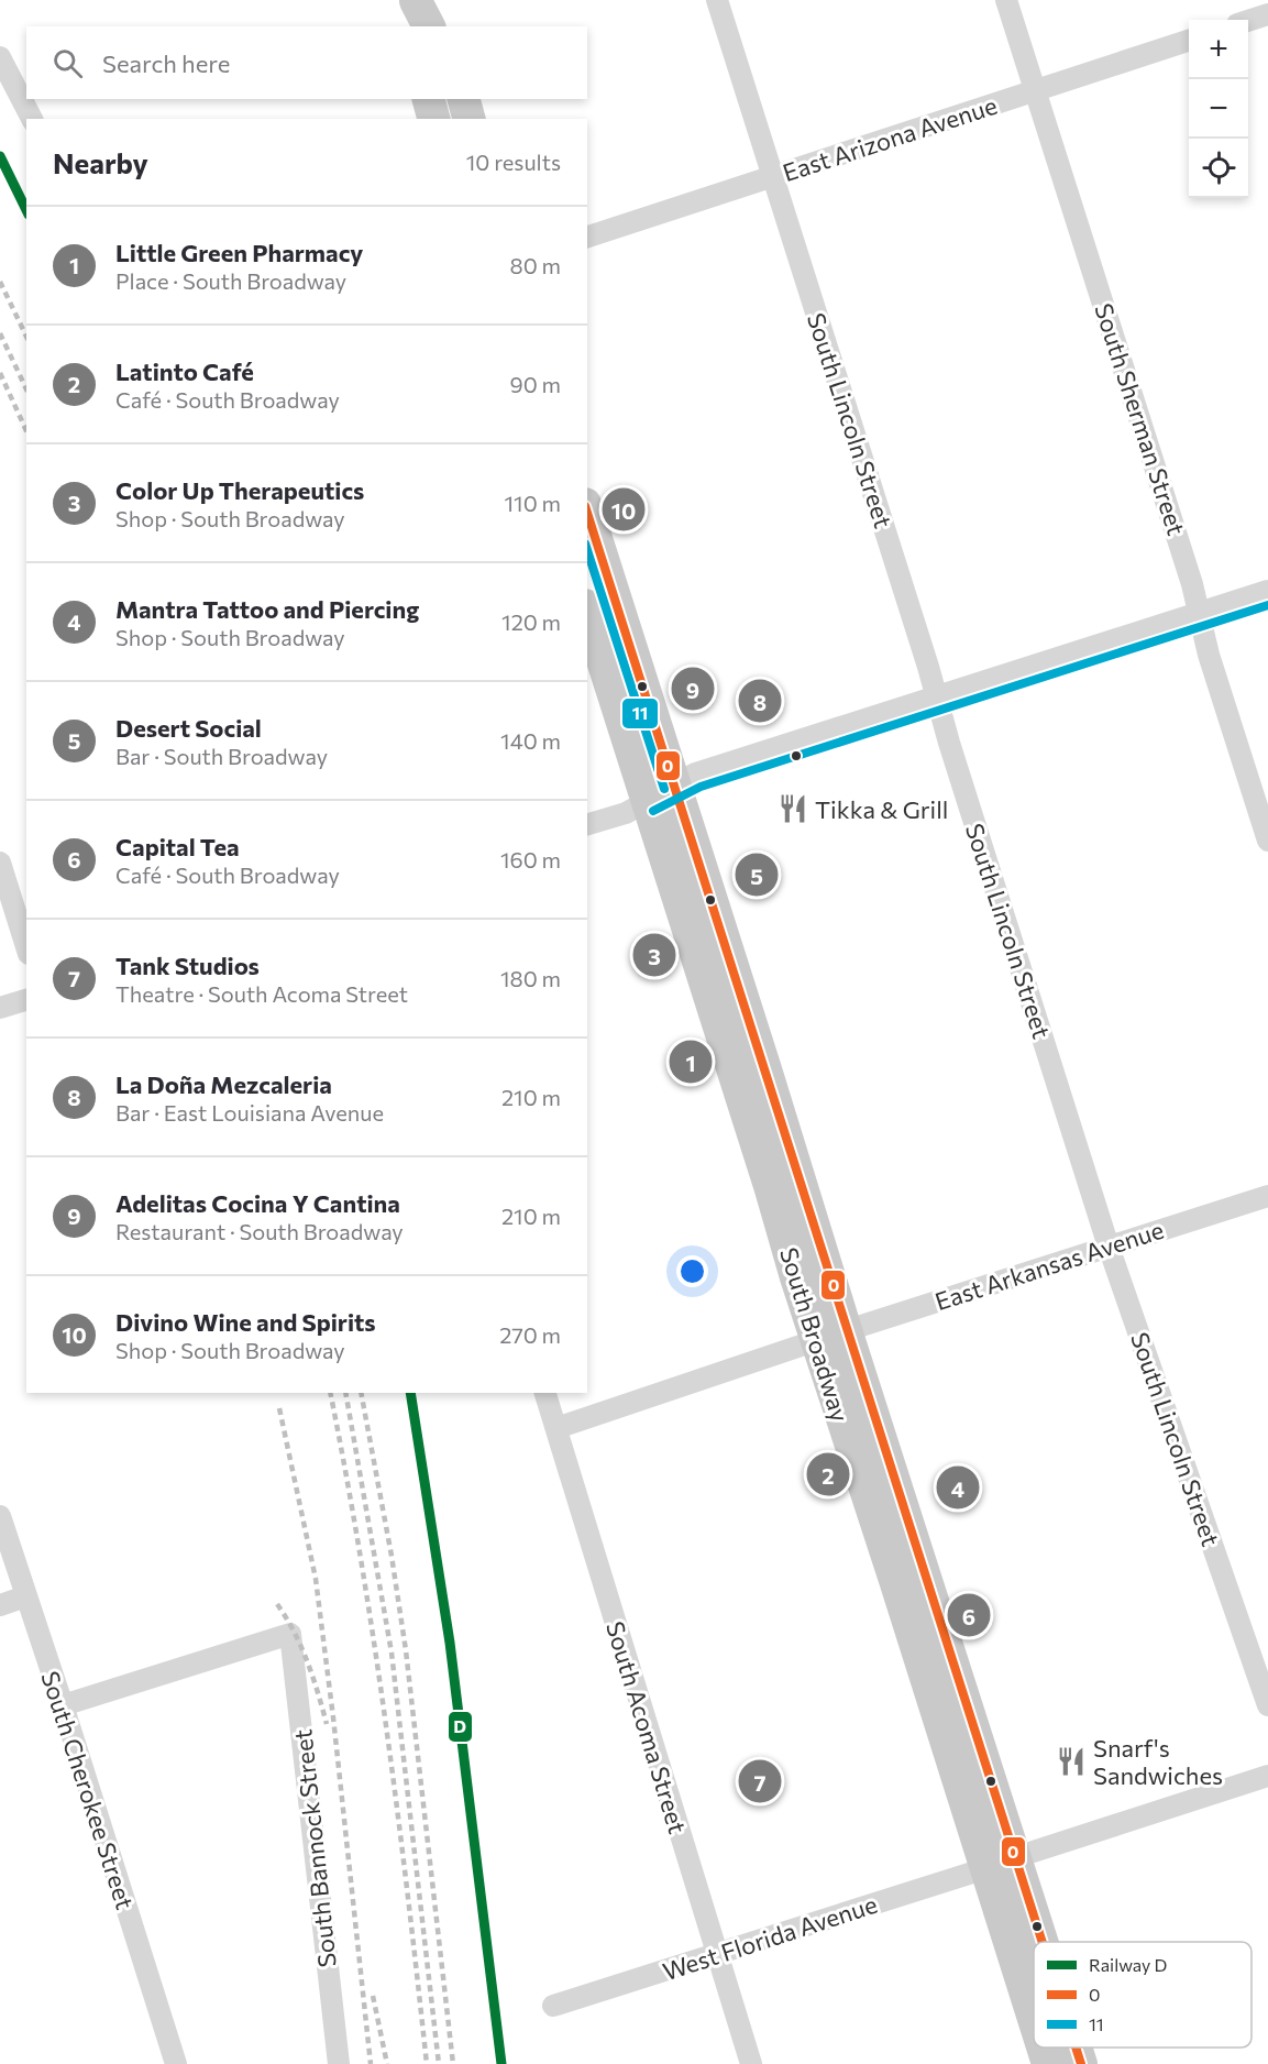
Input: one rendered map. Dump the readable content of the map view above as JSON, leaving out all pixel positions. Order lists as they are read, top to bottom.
{
  "streets": {
    "main road": ["South Broadway"],
    "street": [
      "East Arizona Avenue",
      "South Sherman Street",
      "South Lincoln Street",
      "East Arkansas Avenue",
      "South Acoma Street",
      "South Cherokee Street",
      "South Bannock Street",
      "West Florida Avenue"
    ]
  },
  "crossings": [
    ["East Arizona Avenue", "South Sherman Street"],
    ["East Arizona Avenue", "South Lincoln Street"],
    ["South Lincoln Street", "East Arkansas Avenue"],
    ["East Arkansas Avenue", "South Broadway"],
    ["East Arkansas Avenue", "South Acoma Street"],
    ["South Broadway", "West Florida Avenue"],
    ["South Acoma Street", "West Florida Avenue"],
    ["South Cherokee Street", "South Bannock Street"]
  ],
  "places": {
    "restaurant": ["Tikka & Grill", "Snarf's Sandwiches"]
  },
  "lines": ["rail line D", "transit line 0", "transit line 11"],
  "legend": ["Railway D", "0", "11"],
  "page": {
    "map_buttons": ["+", "−"],
    "search": "Search here",
    "heading": ["Nearby", "10 results"],
    "list": [
      {
        "mark": "1",
        "name": "Little Green Pharmacy",
        "note": "Place · South Broadway",
        "value": "80 m"
      },
      {
        "mark": "2",
        "name": "Latinto Café",
        "note": "Café · South Broadway",
        "value": "90 m"
      },
      {
        "mark": "3",
        "name": "Color Up Therapeutics",
        "note": "Shop · South Broadway",
        "value": "110 m"
      },
      {
        "mark": "4",
        "name": "Mantra Tattoo and Piercing",
        "note": "Shop · South Broadway",
        "value": "120 m"
      },
      {
        "mark": "5",
        "name": "Desert Social",
        "note": "Bar · South Broadway",
        "value": "140 m"
      },
      {
        "mark": "6",
        "name": "Capital Tea",
        "note": "Café · South Broadway",
        "value": "160 m"
      },
      {
        "mark": "7",
        "name": "Tank Studios",
        "note": "Theatre · South Acoma Street",
        "value": "180 m"
      },
      {
        "mark": "8",
        "name": "La Doña Mezcaleria",
        "note": "Bar · East Louisiana Avenue",
        "value": "210 m"
      },
      {
        "mark": "9",
        "name": "Adelitas Cocina Y Cantina",
        "note": "Restaurant · South Broadway",
        "value": "210 m"
      },
      {
        "mark": "10",
        "name": "Divino Wine and Spirits",
        "note": "Shop · South Broadway",
        "value": "270 m"
      }
    ],
    "pins": [
      "10",
      "9",
      "8",
      "5",
      "3",
      "1",
      "2",
      "4",
      "6",
      "7"
    ]
  }
}
